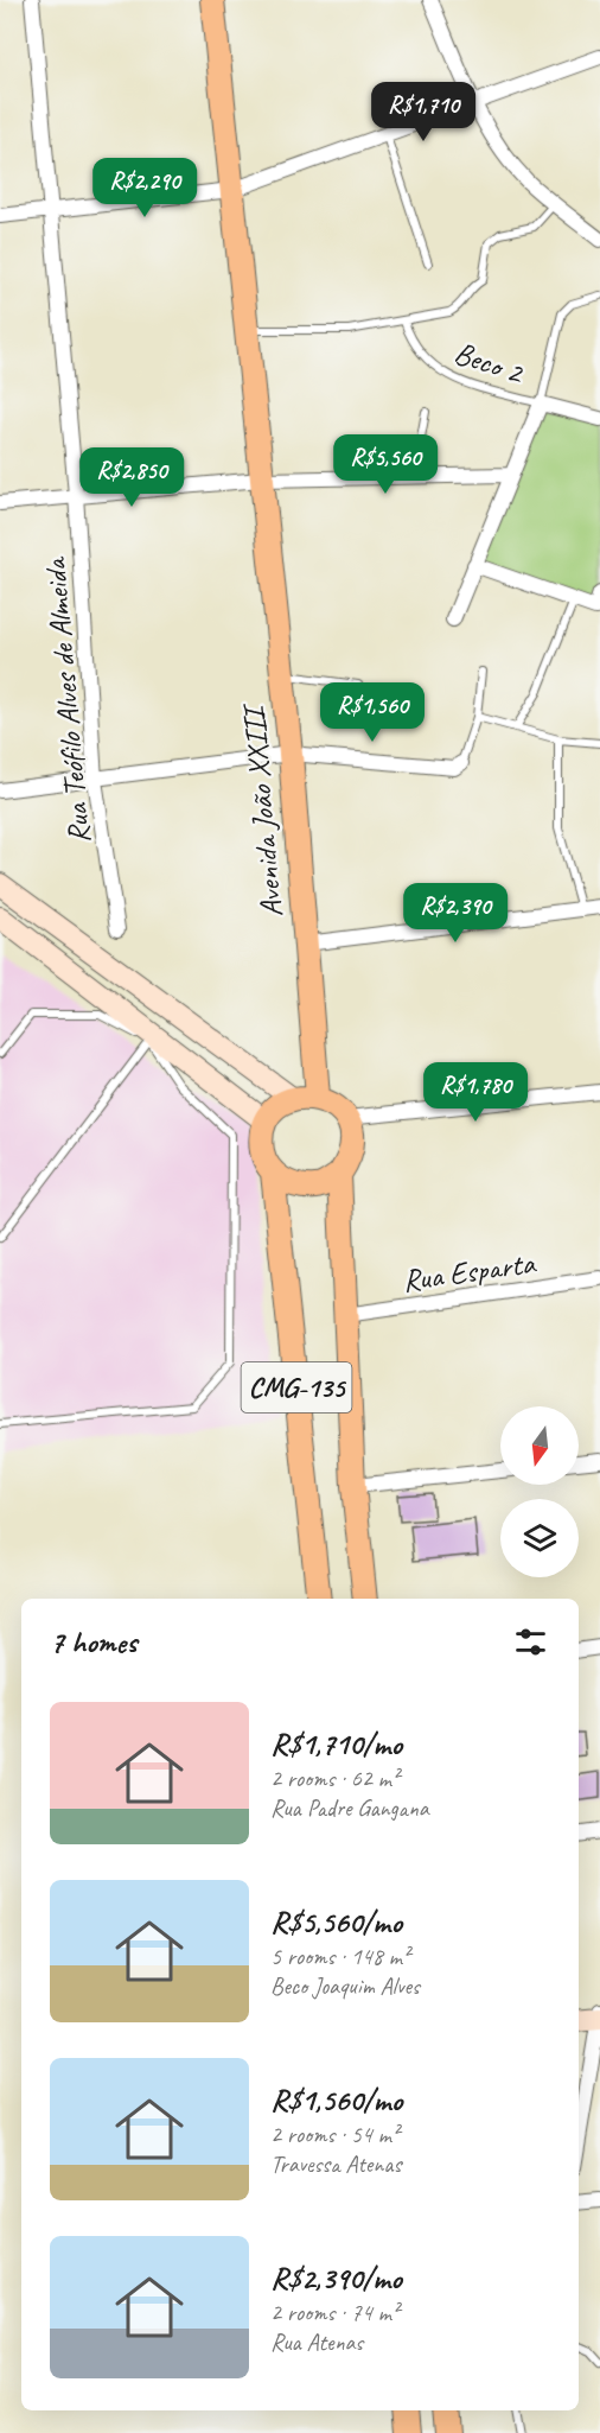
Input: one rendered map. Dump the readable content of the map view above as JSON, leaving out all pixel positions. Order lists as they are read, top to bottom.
{
  "streets": {
    "main road": ["Avenida João XXIII", "CMG-135"],
    "street": ["Rua Teófilo Alves de Almeida", "Rua Esparta"],
    "lane": ["Beco 2"]
  },
  "crossings": [
    ["Beco 2", "Avenida João XXIII"],
    ["Avenida João XXIII", "CMG-135"],
    ["Rua Esparta", "CMG-135"]
  ],
  "north": "bottom",
  "page": {
    "price": [
      "R$1,710",
      "R$2,290",
      "R$5,560",
      "R$2,850",
      "R$1,560",
      "R$2,390",
      "R$1,780"
    ],
    "heading": "7 homes",
    "list": [
      {
        "name": "R$1,710/mo",
        "note": "2 rooms · 62 m² · Rua Padre Gangana"
      },
      {
        "name": "R$5,560/mo",
        "note": "5 rooms · 148 m² · Beco Joaquim Alves"
      },
      {
        "name": "R$1,560/mo",
        "note": "2 rooms · 54 m² · Travessa Atenas"
      },
      {
        "name": "R$2,390/mo",
        "note": "2 rooms · 74 m² · Rua Atenas"
      }
    ]
  }
}
